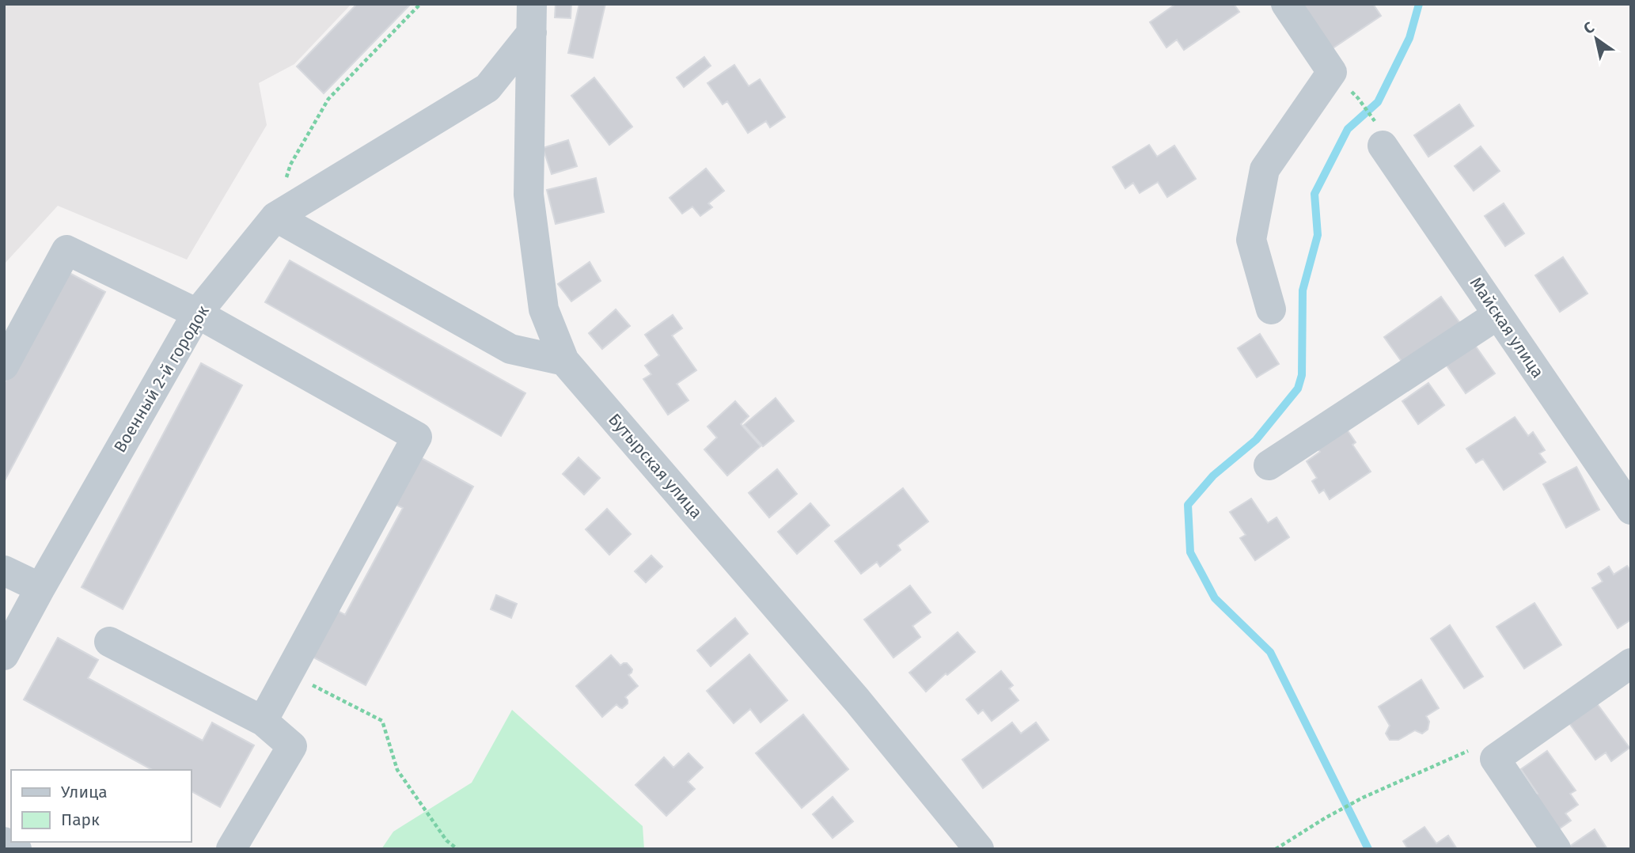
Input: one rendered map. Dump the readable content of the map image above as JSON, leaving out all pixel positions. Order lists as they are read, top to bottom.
{
  "streets": {
    "street": ["Майская улица", "Военный 2-й городок", "Бутырская улица"]
  },
  "crossings": [
    ["Военный 2-й городок", "Бутырская улица"]
  ],
  "legend": ["Улица", "Парк"],
  "north": "top left"
}
